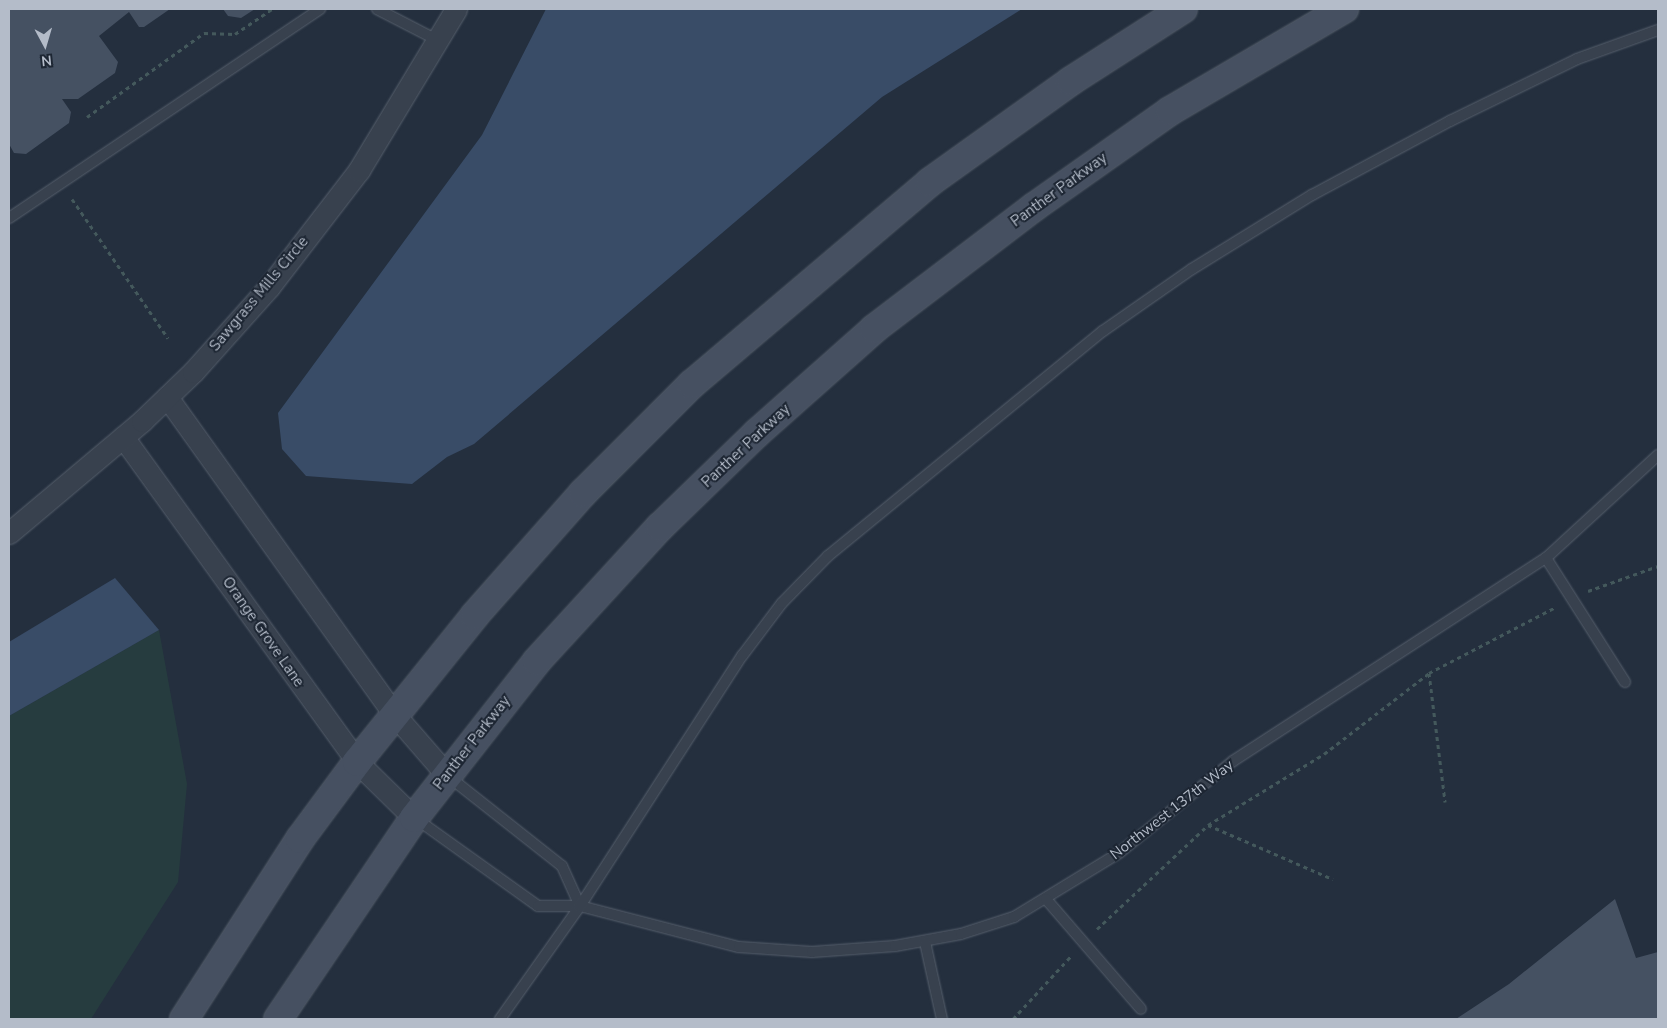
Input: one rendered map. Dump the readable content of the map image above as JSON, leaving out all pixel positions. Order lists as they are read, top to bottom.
{
  "streets": {
    "main road": ["Panther Parkway"],
    "street": ["Sawgrass Mills Circle", "Orange Grove Lane"],
    "lane": ["Northwest 137th Way"]
  },
  "crossings": [
    ["Panther Parkway", "Orange Grove Lane"],
    ["Panther Parkway", "Northwest 137th Way"],
    ["Sawgrass Mills Circle", "Orange Grove Lane"],
    ["Orange Grove Lane", "Northwest 137th Way"]
  ],
  "north": "bottom"
}
